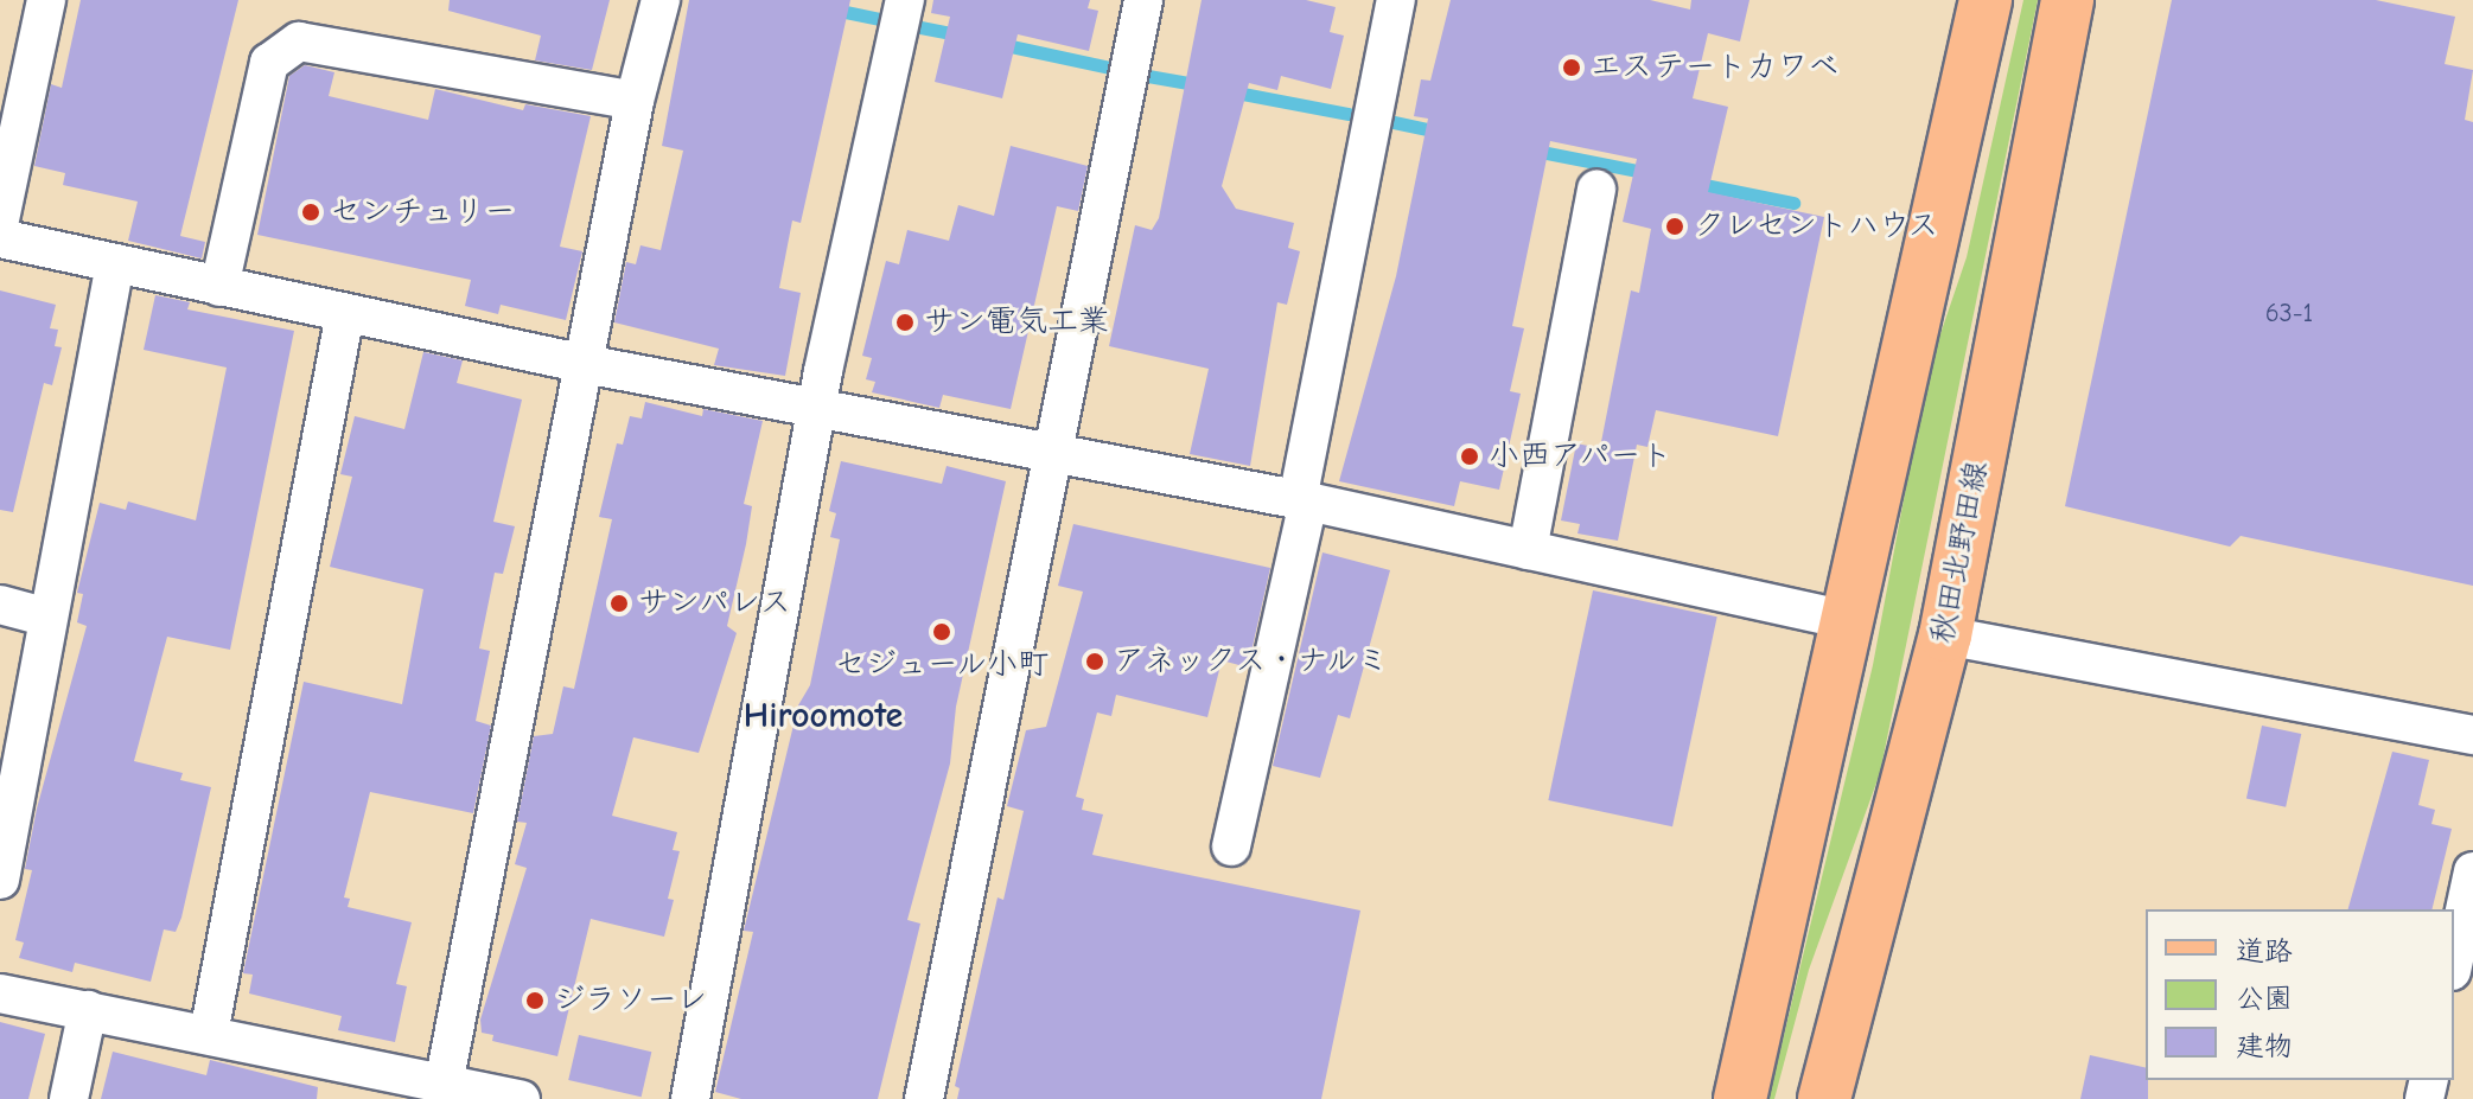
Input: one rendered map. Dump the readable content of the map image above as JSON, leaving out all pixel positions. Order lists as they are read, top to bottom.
{
  "streets": {
    "main road": ["秋田北野田線"]
  },
  "districts": ["Hiroomote"],
  "places": [
    "エステートカワベ",
    "センチュリー",
    "クレセントハウス",
    "サン電気工業",
    "小西アパート",
    "サンパレス",
    "セジュール小町",
    "アネックス・ナルミ",
    "ジラソーレ"
  ],
  "house_numbers": ["63-1"],
  "legend": ["道路", "公園", "建物"]
}
